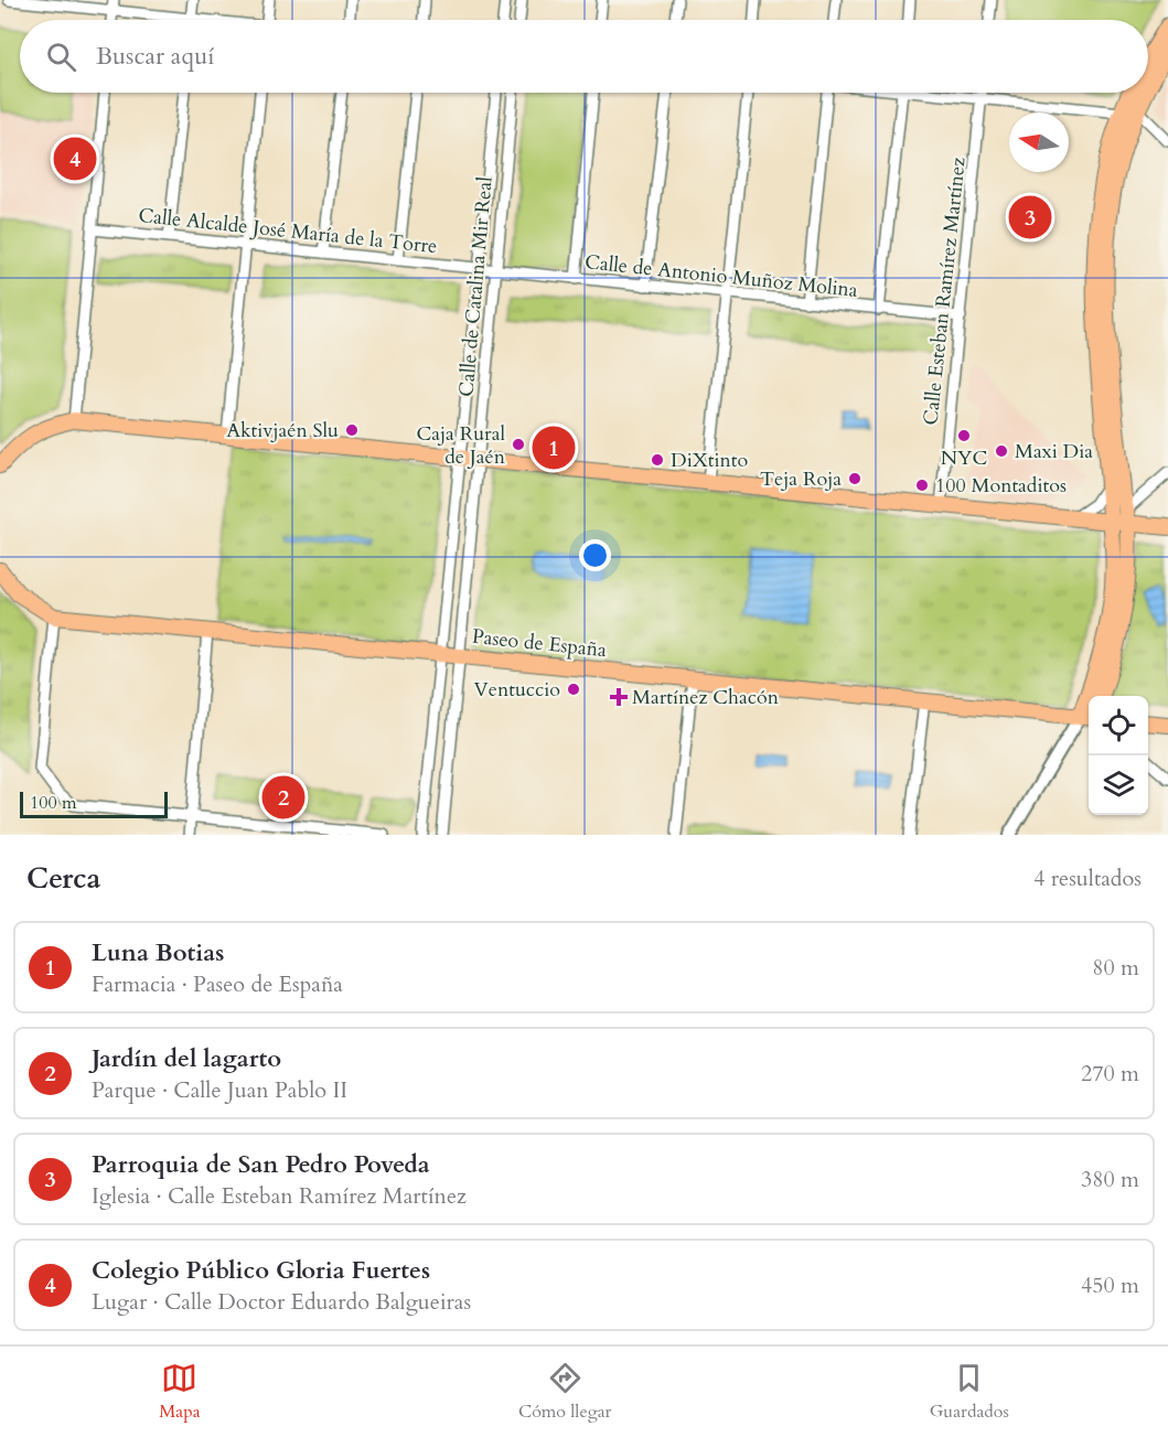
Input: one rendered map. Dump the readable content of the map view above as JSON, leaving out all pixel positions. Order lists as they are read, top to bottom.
{
  "streets": {
    "main road": ["Paseo de España"],
    "street": [
      "Calle Alcalde José María de la Torre",
      "Calle de Antonio Muñoz Molina",
      "Calle de Catalina Mir Real",
      "Calle Esteban Ramírez Martínez"
    ]
  },
  "crossings": [
    ["Calle Alcalde José María de la Torre", "Calle de Antonio Muñoz Molina"],
    ["Calle Alcalde José María de la Torre", "Calle de Catalina Mir Real"],
    ["Calle de Antonio Muñoz Molina", "Calle de Catalina Mir Real"],
    ["Calle de Antonio Muñoz Molina", "Calle Esteban Ramírez Martínez"],
    ["Calle de Catalina Mir Real", "Paseo de España"]
  ],
  "places": {
    "other": [
      "Aktivjaén Slu",
      "NYC",
      "Caja Rural de Jaén",
      "Maxi Dia",
      "DiXtinto",
      "Teja Roja",
      "100 Montaditos",
      "Ventuccio"
    ],
    "health": ["Martínez Chacón"]
  },
  "scale_bar": "100 m",
  "north": "left",
  "page": {
    "search": "Buscar aquí",
    "pins": [
      "4",
      "3",
      "1",
      "2"
    ],
    "scale": "100 m",
    "heading": ["Cerca", "4 resultados"],
    "list": [
      {
        "mark": "1",
        "name": "Luna Botias",
        "note": "Farmacia · Paseo de España",
        "value": "80 m"
      },
      {
        "mark": "2",
        "name": "Jardín del lagarto",
        "note": "Parque · Calle Juan Pablo II",
        "value": "270 m"
      },
      {
        "mark": "3",
        "name": "Parroquia de San Pedro Poveda",
        "note": "Iglesia · Calle Esteban Ramírez Martínez",
        "value": "380 m"
      },
      {
        "mark": "4",
        "name": "Colegio Público Gloria Fuertes",
        "note": "Lugar · Calle Doctor Eduardo Balgueiras",
        "value": "450 m"
      }
    ],
    "nav": ["Mapa", "Cómo llegar", "Guardados"]
  }
}
